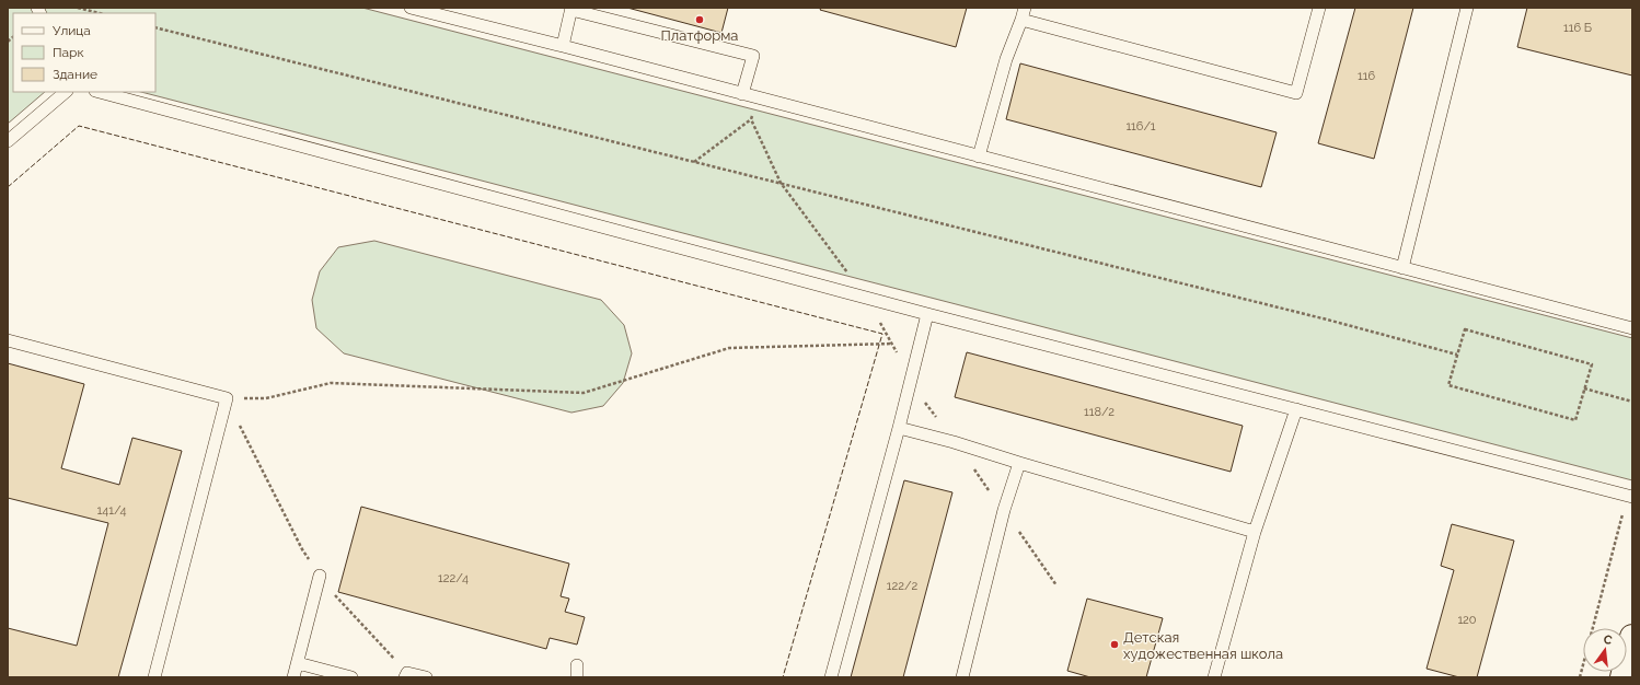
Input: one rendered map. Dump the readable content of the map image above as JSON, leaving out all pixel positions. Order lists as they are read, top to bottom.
{
  "places": ["Платформа", "Детская художественная школа"],
  "house_numbers": [
    "116 Б",
    "116",
    "116/1",
    "118/2",
    "141/4",
    "122/4",
    "122/2",
    "120"
  ],
  "legend": ["Улица", "Парк", "Здание"],
  "north": "top"
}
